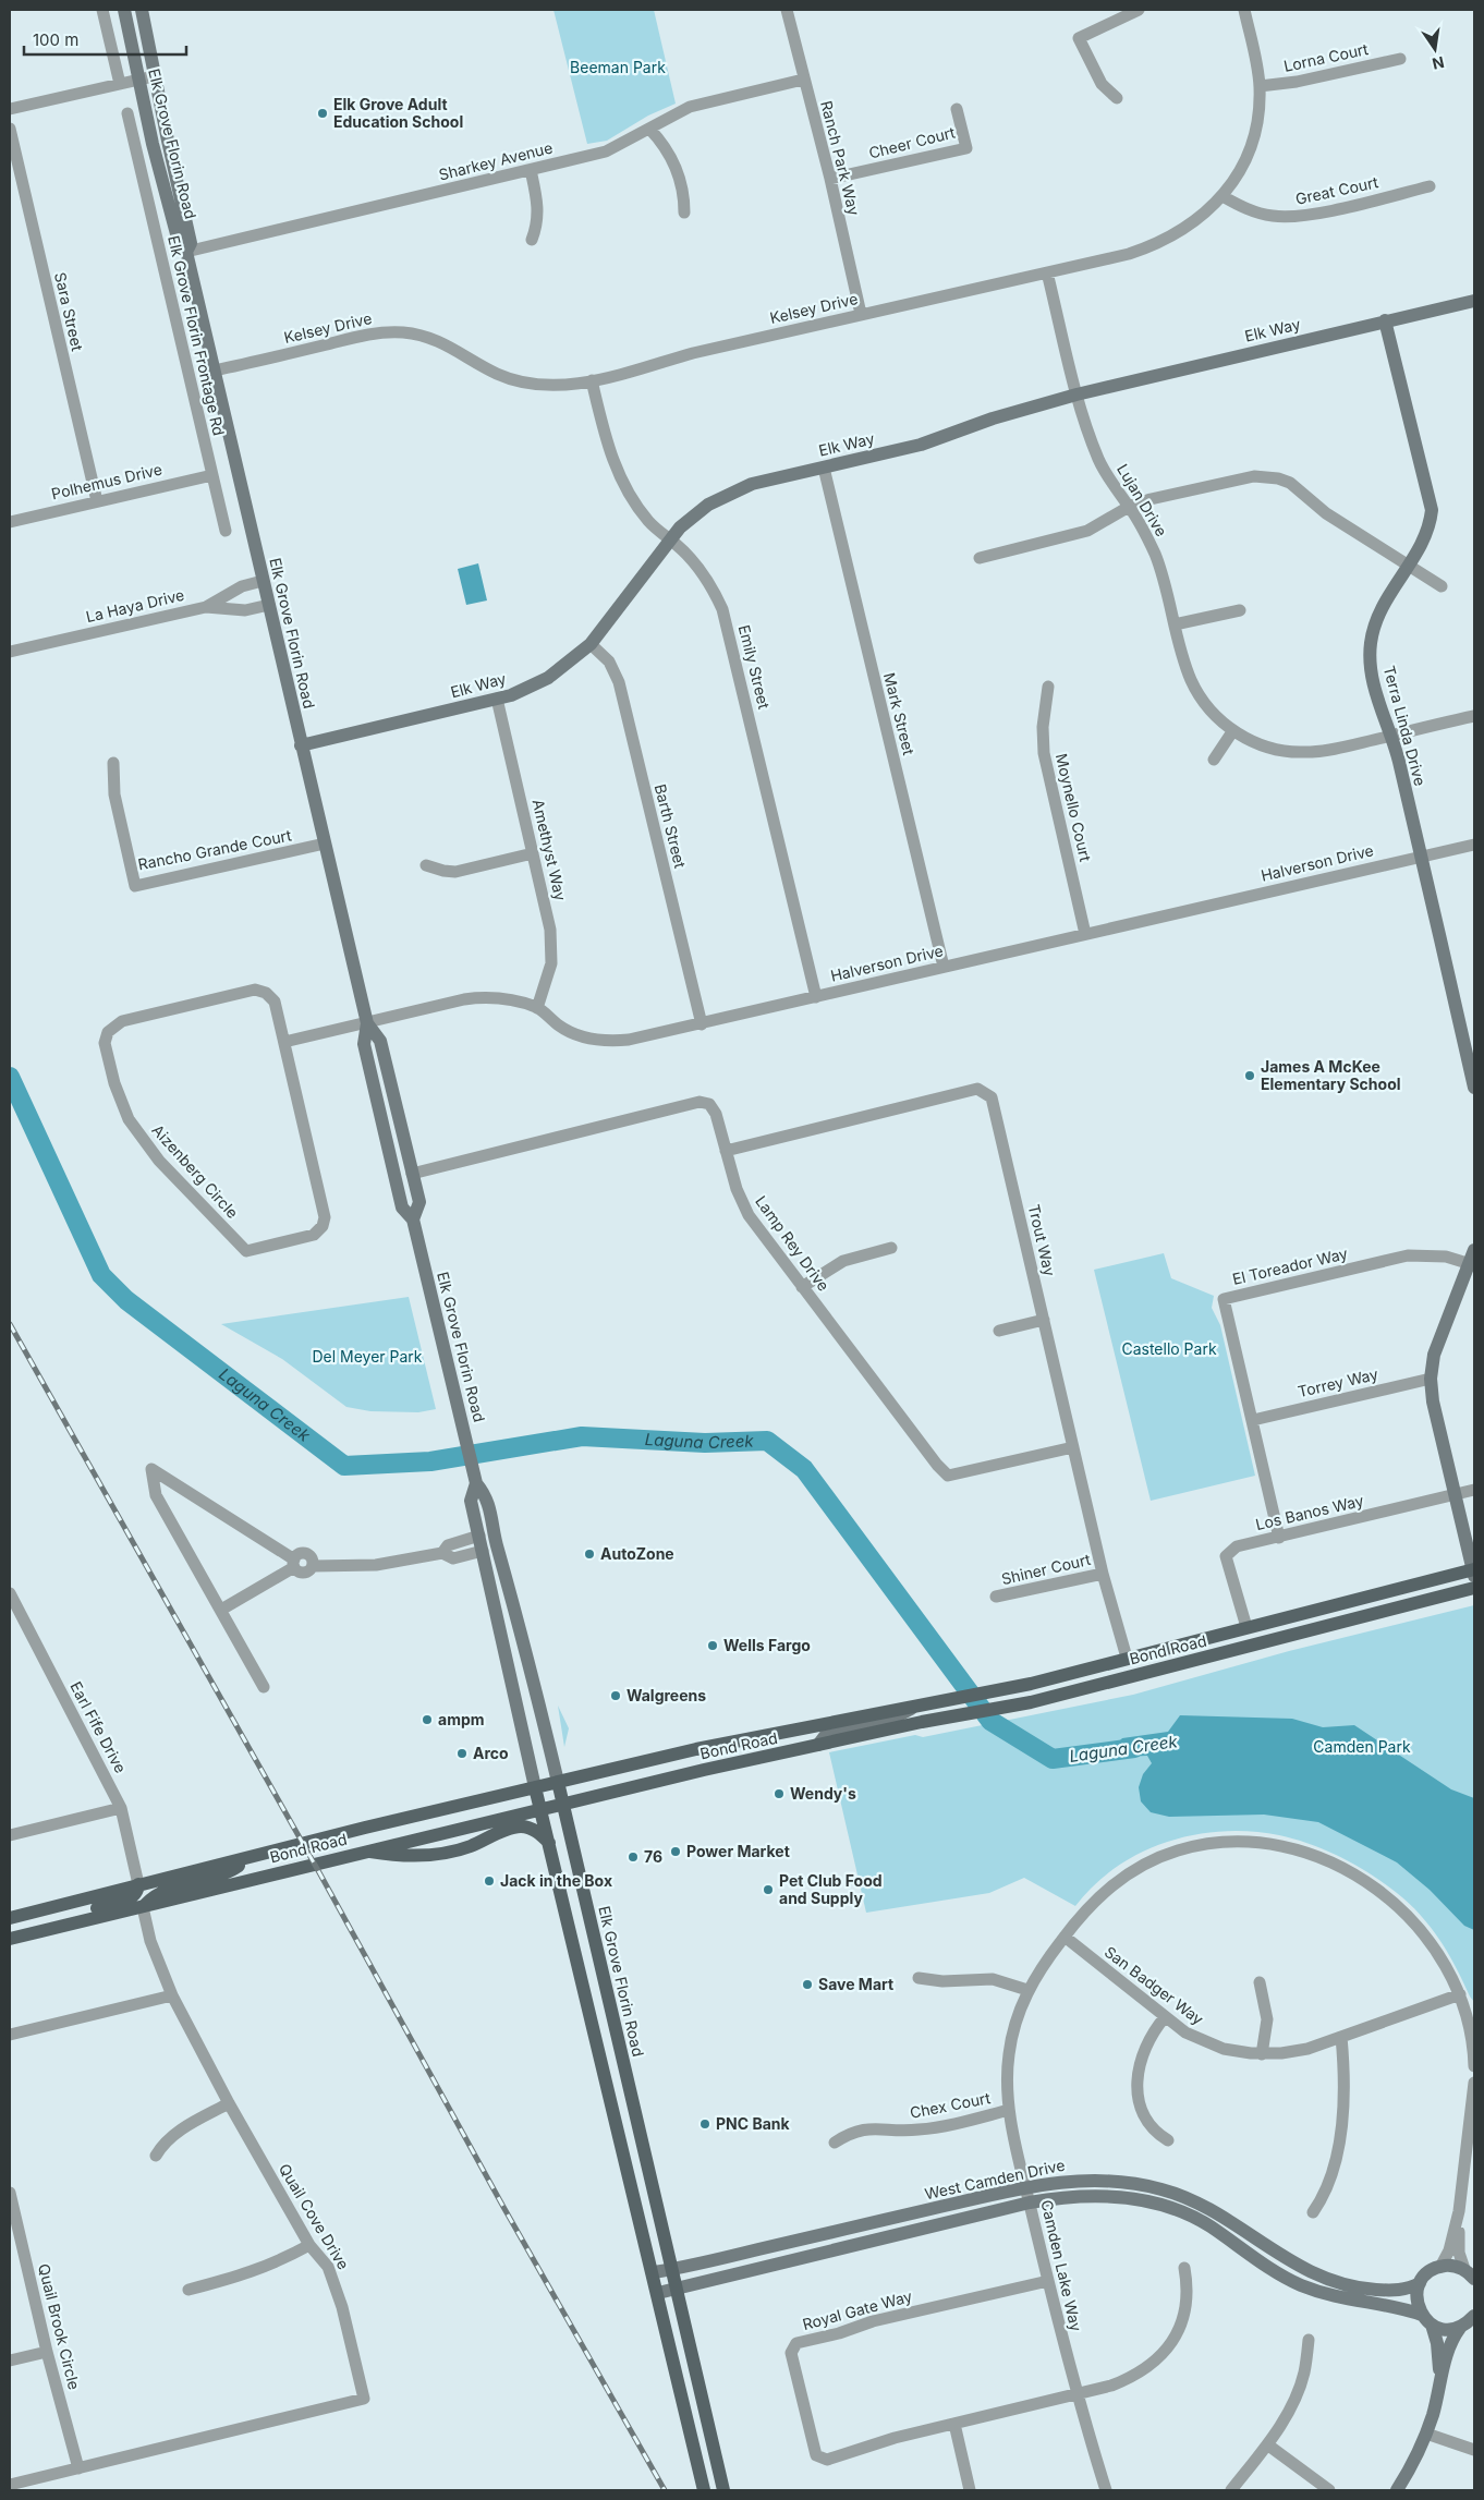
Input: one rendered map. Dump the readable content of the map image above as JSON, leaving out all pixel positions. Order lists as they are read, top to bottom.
{
  "streets": {
    "main road": ["Elk Grove Florin Road", "Bond Road"],
    "street": [
      "Lorna Court",
      "Cheer Court",
      "Ranch Park Way",
      "Sharkey Avenue",
      "Great Court",
      "Kelsey Drive",
      "Sara Street",
      "Elk Way",
      "Elk Grove Florin Frontage Rd",
      "Polhemus Drive",
      "Lujan Drive",
      "La Haya Drive",
      "Emily Street",
      "Mark Street",
      "Terra Linda Drive",
      "Moynello Court",
      "Barth Street",
      "Rancho Grande Court",
      "Amethyst Way",
      "Halverson Drive",
      "Aizenberg Circle",
      "Trout Way",
      "Lamp Rey Drive",
      "El Toreador Way",
      "Torrey Way",
      "Los Banos Way",
      "Shiner Court",
      "Earl Fife Drive",
      "San Badger Way",
      "Chex Court",
      "West Camden Drive",
      "Quail Cove Drive",
      "Camden Lake Way",
      "Royal Gate Way",
      "Quail Brook Circle"
    ]
  },
  "crossings": [
    ["Lorna Court", "Kelsey Drive"],
    ["Cheer Court", "Ranch Park Way"],
    ["Elk Grove Florin Road", "Sharkey Avenue"],
    ["Elk Grove Florin Road", "Kelsey Drive"],
    ["Elk Grove Florin Road", "Elk Way"],
    ["Elk Grove Florin Road", "La Haya Drive"],
    ["Elk Grove Florin Road", "Rancho Grande Court"],
    ["Elk Grove Florin Road", "Halverson Drive"],
    ["Elk Grove Florin Road", "Lamp Rey Drive"],
    ["Elk Grove Florin Road", "Bond Road"],
    ["Elk Grove Florin Road", "West Camden Drive"],
    ["Ranch Park Way", "Sharkey Avenue"],
    ["Ranch Park Way", "Kelsey Drive"],
    ["Great Court", "Kelsey Drive"],
    ["Kelsey Drive", "Lujan Drive"],
    ["Kelsey Drive", "Emily Street"],
    ["Sara Street", "Polhemus Drive"],
    ["Elk Way", "Lujan Drive"],
    ["Elk Way", "Emily Street"],
    ["Elk Way", "Mark Street"],
    ["Elk Way", "Terra Linda Drive"],
    ["Elk Way", "Barth Street"],
    ["Elk Way", "Amethyst Way"],
    ["Elk Grove Florin Frontage Rd", "Polhemus Drive"],
    ["Lujan Drive", "Terra Linda Drive"],
    ["Emily Street", "Halverson Drive"],
    ["Mark Street", "Halverson Drive"],
    ["Terra Linda Drive", "Halverson Drive"],
    ["Moynello Court", "Halverson Drive"],
    ["Barth Street", "Halverson Drive"],
    ["Amethyst Way", "Halverson Drive"],
    ["Trout Way", "Lamp Rey Drive"],
    ["Trout Way", "Shiner Court"],
    ["Trout Way", "Bond Road"],
    ["El Toreador Way", "Torrey Way"],
    ["El Toreador Way", "Los Banos Way"],
    ["Los Banos Way", "Bond Road"],
    ["Bond Road", "Earl Fife Drive"],
    ["Bond Road", "Quail Cove Drive"],
    ["San Badger Way", "Camden Lake Way"],
    ["Chex Court", "Camden Lake Way"],
    ["West Camden Drive", "Camden Lake Way"],
    ["Quail Cove Drive", "Quail Brook Circle"],
    ["Camden Lake Way", "Royal Gate Way"]
  ],
  "water": ["Laguna Creek"],
  "parks": [
    "Beeman Park",
    "Castello Park",
    "Del Meyer Park",
    "Camden Park"
  ],
  "places": [
    "Elk Grove Adult Education School",
    "James A McKee Elementary School",
    "AutoZone",
    "Wells Fargo",
    "Walgreens",
    "ampm",
    "Arco",
    "Wendy's",
    "Power Market",
    "76",
    "Jack in the Box",
    "Pet Club Food and Supply",
    "Save Mart",
    "PNC Bank"
  ],
  "scale_bar": "100 m",
  "north": "bottom"
}
